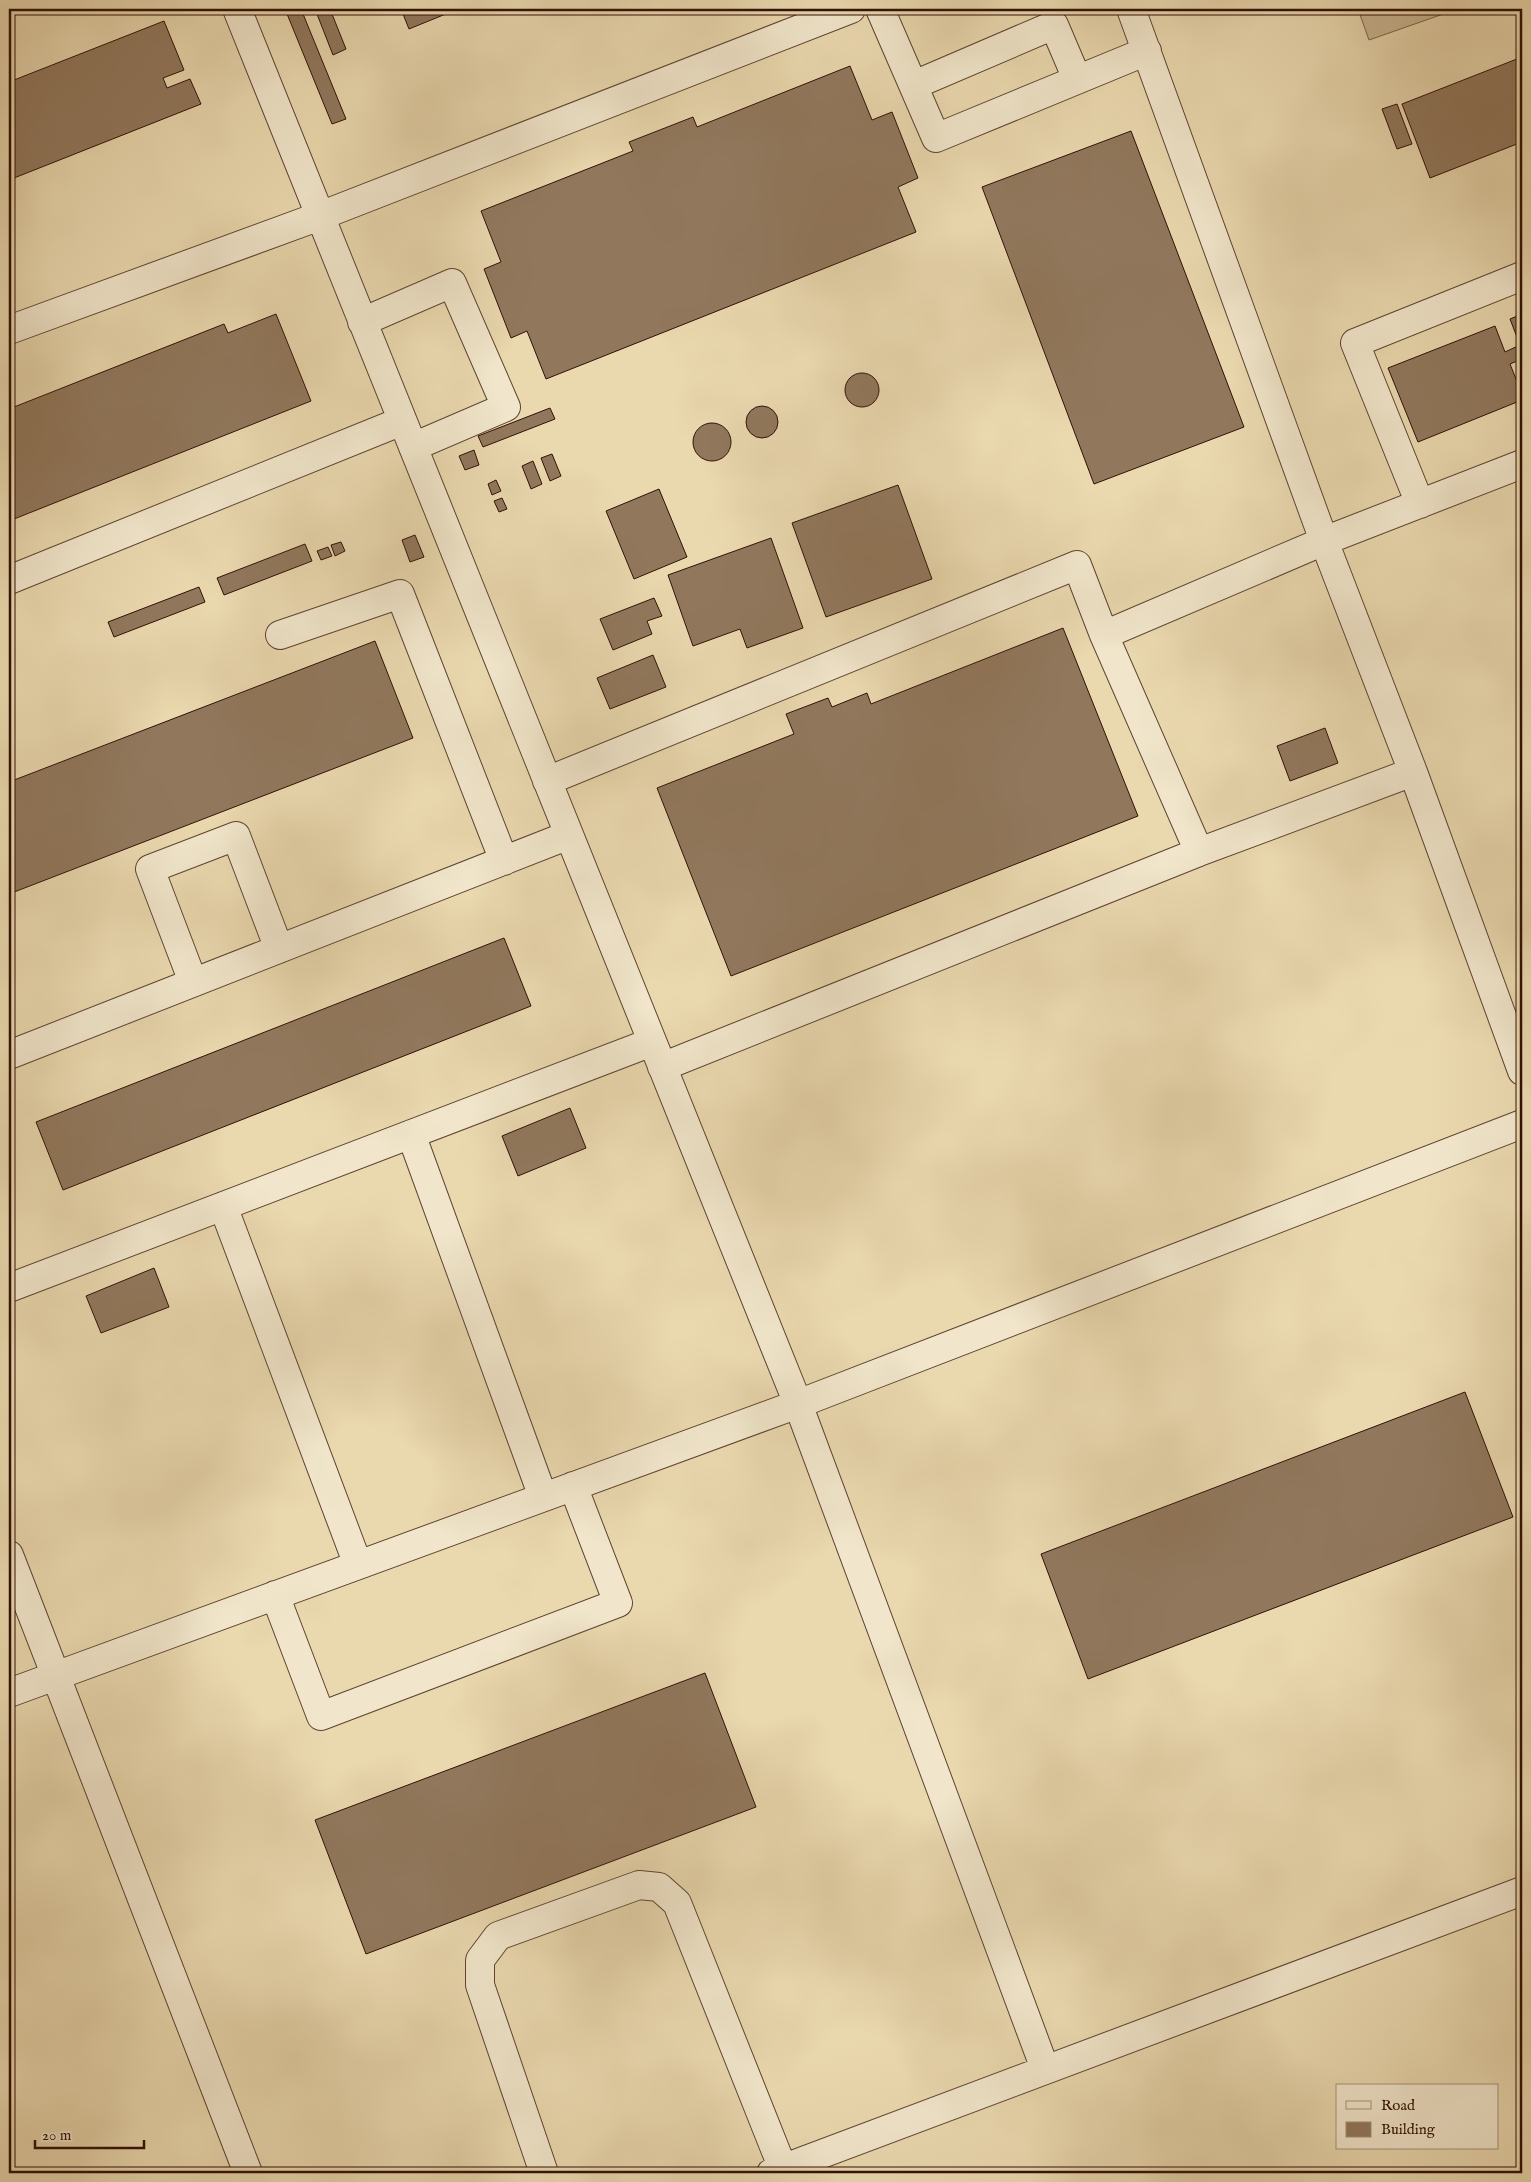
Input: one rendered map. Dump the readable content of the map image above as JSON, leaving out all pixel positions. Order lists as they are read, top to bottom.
{
  "legend": ["Road", "Building"],
  "scale_bar": "20 m"
}
